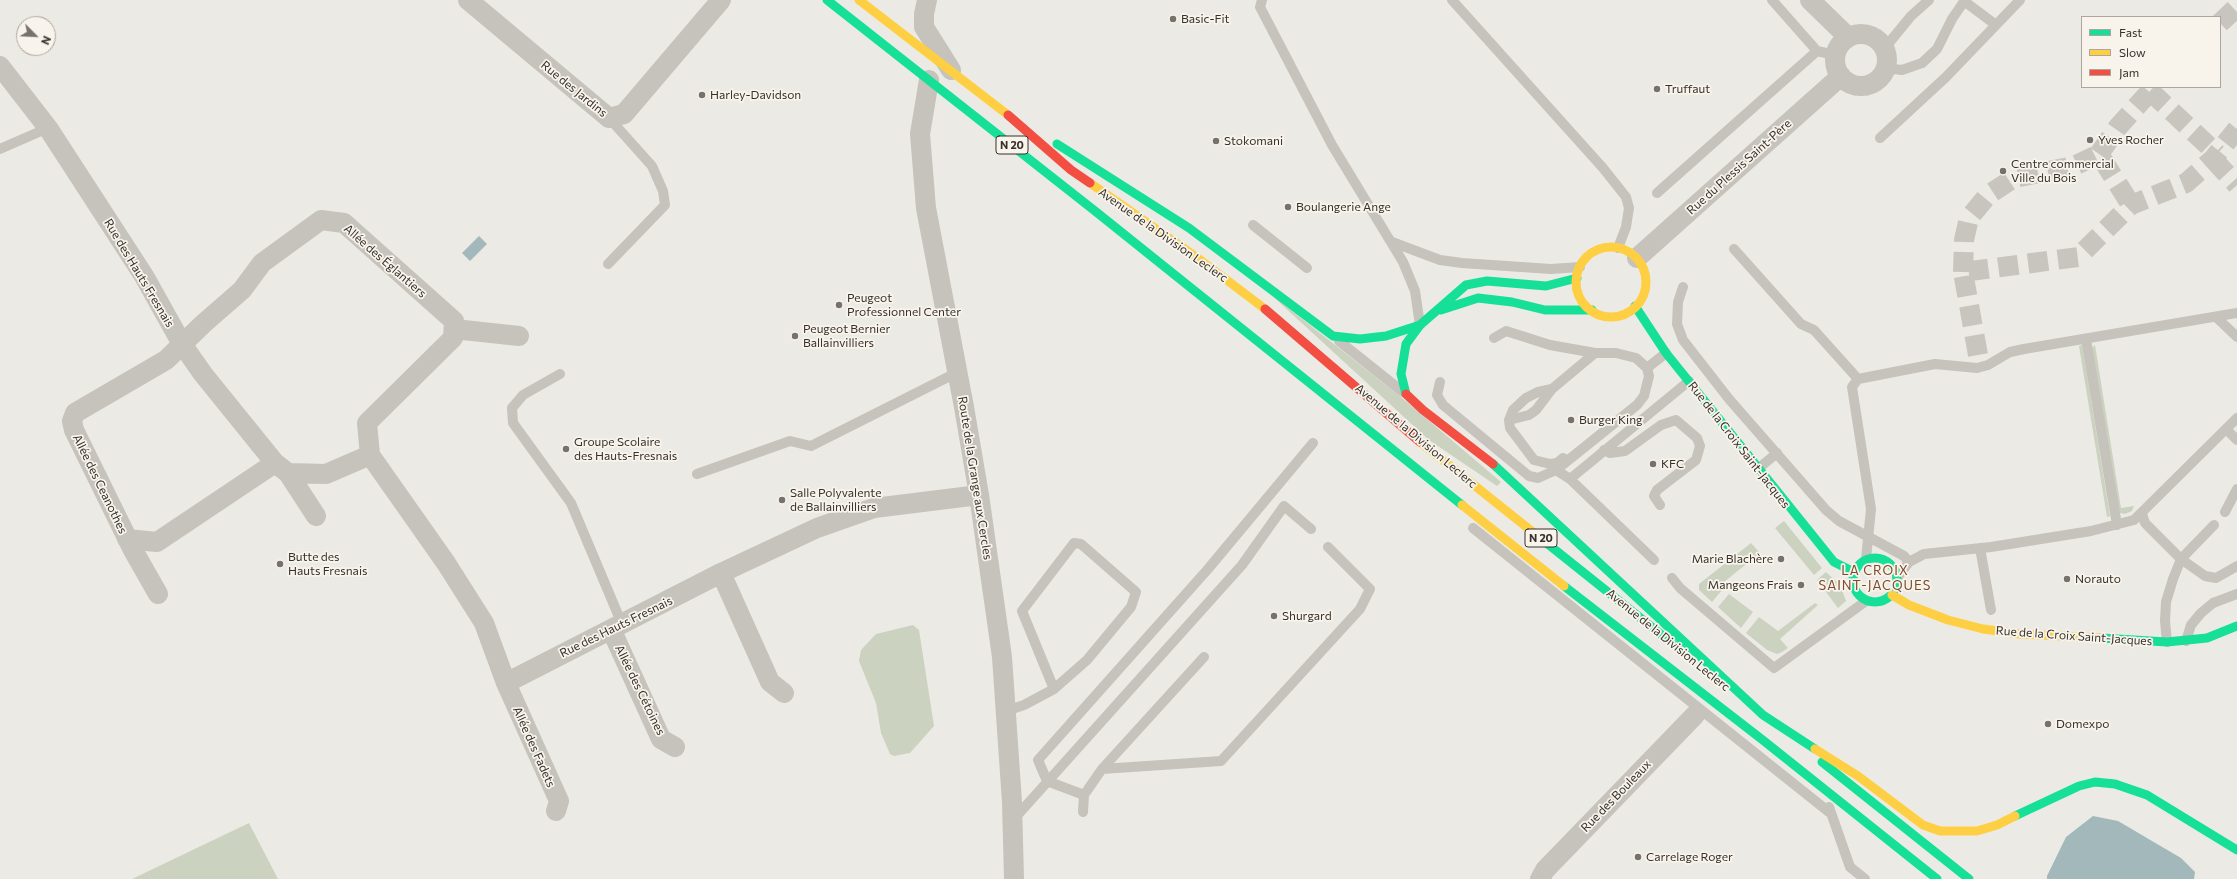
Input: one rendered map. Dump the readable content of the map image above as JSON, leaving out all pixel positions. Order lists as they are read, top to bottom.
{
  "streets": {
    "main road": ["N 20", "Avenue de la Division Leclerc", "Rue de la Croix Saint-Jacques"],
    "street": [
      "Rue des Jardins",
      "Rue du Plessis Saint-Père",
      "Allée des Églantiers",
      "Rue des Hauts Fresnais",
      "Route de la Grange aux Cercles",
      "Allée des Ceanothes",
      "Allée des Cétoines",
      "Allée des Fadets",
      "Rue des Bouleaux"
    ]
  },
  "crossings": [
    ["Rue du Plessis Saint-Père", "Rue de la Croix Saint-Jacques"],
    ["Avenue de la Division Leclerc", "Route de la Grange aux Cercles"],
    ["Allée des Églantiers", "Rue des Hauts Fresnais"],
    ["Allée des Églantiers", "Allée des Ceanothes"],
    ["Rue des Hauts Fresnais", "Route de la Grange aux Cercles"],
    ["Rue des Hauts Fresnais", "Allée des Ceanothes"],
    ["Rue des Hauts Fresnais", "Allée des Cétoines"],
    ["Rue des Hauts Fresnais", "Allée des Fadets"]
  ],
  "districts": ["LA CROIX SAINT-JACQUES"],
  "places": [
    "Basic-Fit",
    "Truffaut",
    "Harley-Davidson",
    "Yves Rocher",
    "Stokomani",
    "Centre commercial Ville du Bois",
    "Boulangerie Ange",
    "Peugeot Professionnel Center",
    "Peugeot Bernier Ballainvilliers",
    "Burger King",
    "Groupe Scolaire des Hauts-Fresnais",
    "KFC",
    "Salle Polyvalente de Ballainvilliers",
    "Marie Blachère",
    "Butte des Hauts Fresnais",
    "Norauto",
    "Mangeons Frais",
    "Shurgard",
    "Domexpo",
    "Carrelage Roger"
  ],
  "legend": ["Fast", "Slow", "Jam"],
  "north": "bottom right"
}
